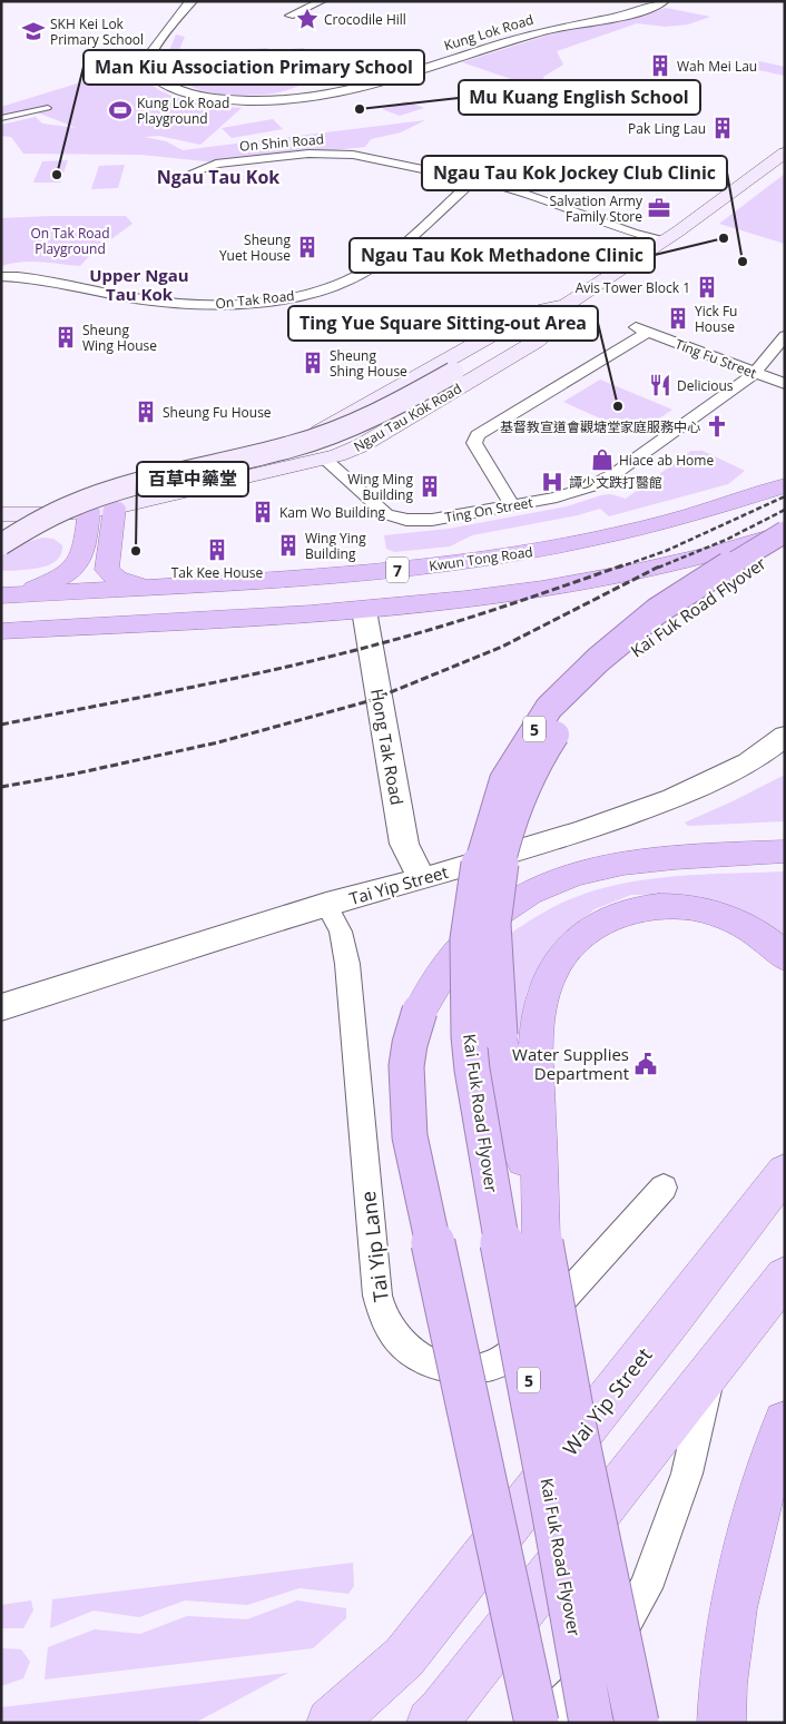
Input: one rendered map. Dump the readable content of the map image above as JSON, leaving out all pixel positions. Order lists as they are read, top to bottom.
{
  "streets": {
    "highway": [
      "Kwun Tong Road",
      "7",
      "Kai Fuk Road Flyover",
      "5"
    ],
    "main road": ["Ngau Tau Kok Road", "Wai Yip Street"],
    "street": [
      "Kung Lok Road",
      "On Shin Road",
      "On Tak Road",
      "Ting Fu Street",
      "Ting On Street",
      "Hong Tak Road",
      "Tai Yip Street",
      "Tai Yip Lane"
    ]
  },
  "crossings": [
    ["On Shin Road", "On Tak Road"],
    ["On Shin Road", "Ngau Tau Kok Road"],
    ["Ting Fu Street", "Ting On Street"],
    ["Ngau Tau Kok Road", "Ting On Street"],
    ["7", "Kai Fuk Road Flyover"],
    ["7", "Hong Tak Road"],
    ["Hong Tak Road", "Tai Yip Street"],
    ["Tai Yip Street", "Tai Yip Lane"]
  ],
  "districts": ["Ngau Tau Kok", "Upper Ngau Tau Kok"],
  "parks": ["On Tak Road Playground"],
  "places": {
    "place": ["Crocodile Hill"],
    "school or university": ["SKH Kei Lok Primary School"],
    "building": [
      "Wah Mei Lau",
      "Pak Ling Lau",
      "Sheung Yuet House",
      "Avis Tower Block 1",
      "Yick Fu House",
      "Sheung Wing House",
      "Sheung Shing House",
      "Sheung Fu House",
      "Wing Ming Building",
      "Kam Wo Building",
      "Wing Ying Building",
      "Tak Kee House"
    ],
    "other": [
      "Mu Kuang English School",
      "Man Kiu Association Primary School",
      "Ngau Tau Kok Methadone Clinic",
      "Ngau Tau Kok Jockey Club Clinic",
      "Ting Yue Square Sitting-out Area",
      "百草中藥堂"
    ],
    "sports": ["Kung Lok Road Playground"],
    "office": ["Salvation Army Family Store"],
    "restaurant": ["Delicious"],
    "church": ["基督教宣道會觀塘堂家庭服務中心"],
    "shop": ["Hiace ab Home"],
    "hospital": ["譚少文跌打醫館"],
    "public building": ["Water Supplies Department"]
  }
}
